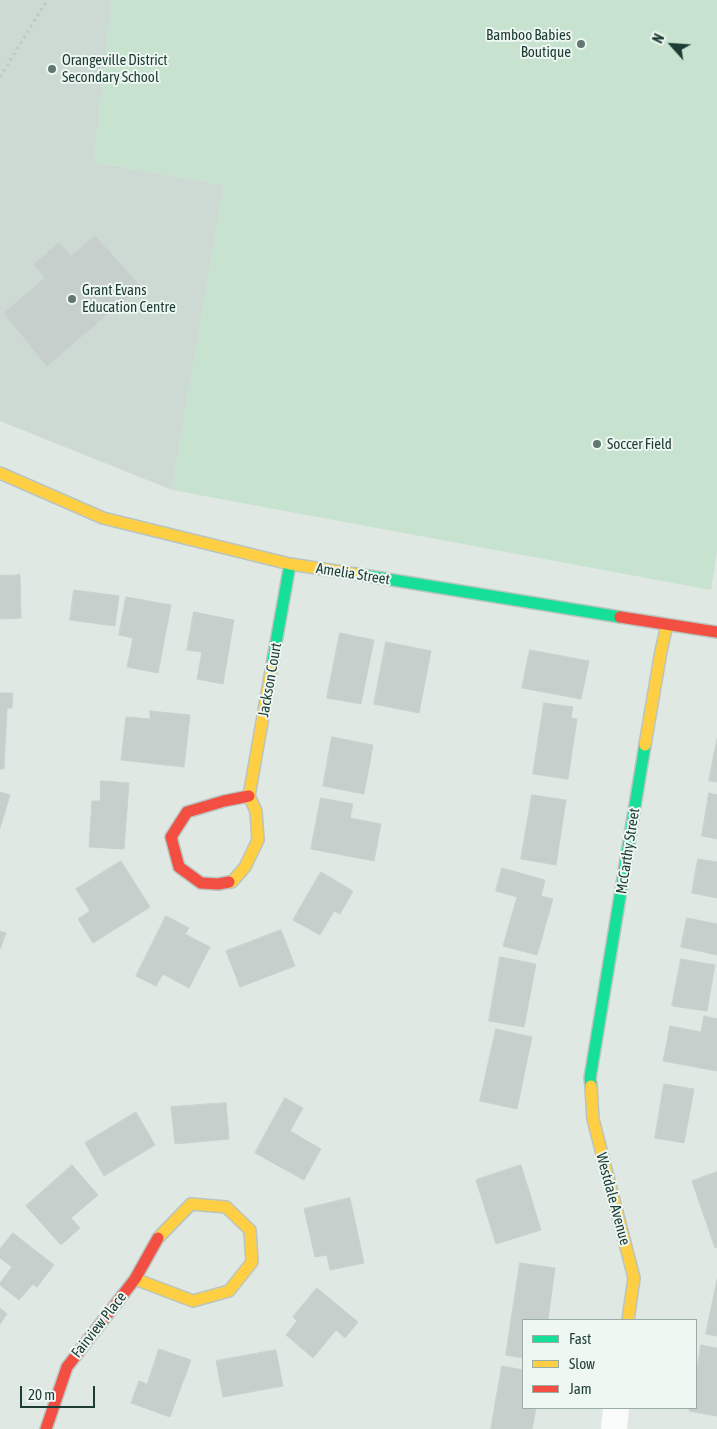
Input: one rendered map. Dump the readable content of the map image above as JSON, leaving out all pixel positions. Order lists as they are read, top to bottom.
{
  "streets": {
    "street": [
      "Amelia Street",
      "Jackson Court",
      "McCarthy Street",
      "Westdale Avenue",
      "Fairview Place"
    ]
  },
  "crossings": [
    ["Amelia Street", "Jackson Court"],
    ["Amelia Street", "McCarthy Street"],
    ["McCarthy Street", "Westdale Avenue"]
  ],
  "places": [
    "Bamboo Babies Boutique",
    "Orangeville District Secondary School",
    "Grant Evans Education Centre",
    "Soccer Field"
  ],
  "legend": ["Fast", "Slow", "Jam"],
  "scale_bar": "20 m",
  "north": "top left"
}
